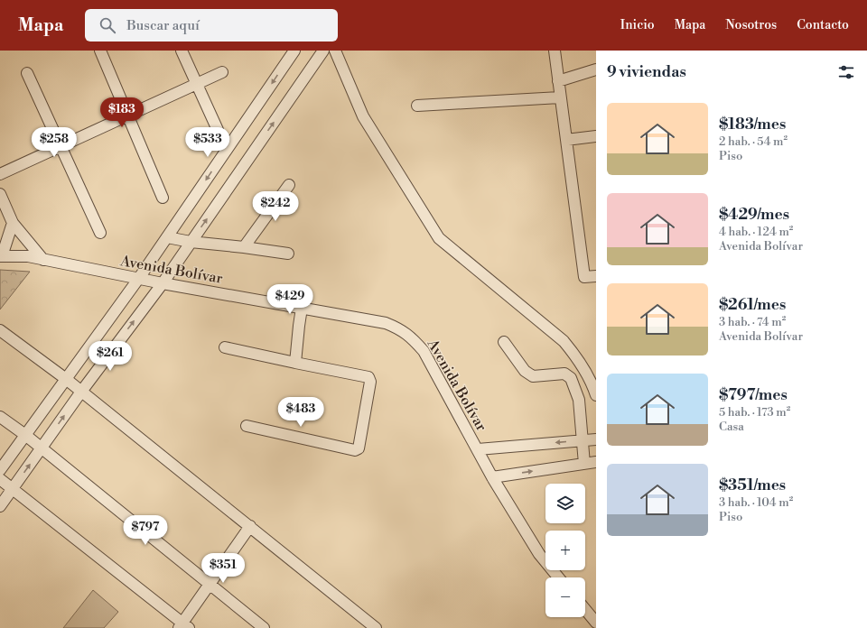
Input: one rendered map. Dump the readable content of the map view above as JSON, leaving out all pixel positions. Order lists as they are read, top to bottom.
{
  "streets": {
    "street": ["Avenida Bolívar"]
  },
  "page": {
    "header": "Mapa",
    "search": "Buscar aquí",
    "nav": [
      "Inicio",
      "Mapa",
      "Nosotros",
      "Contacto"
    ],
    "heading": "9 viviendas",
    "list": [
      {
        "name": "$183/mes",
        "note": "2 hab. · 54 m² · Piso"
      },
      {
        "name": "$429/mes",
        "note": "4 hab. · 124 m² · Avenida Bolívar"
      },
      {
        "name": "$261/mes",
        "note": "3 hab. · 74 m² · Avenida Bolívar"
      },
      {
        "name": "$797/mes",
        "note": "5 hab. · 173 m² · Casa"
      },
      {
        "name": "$351/mes",
        "note": "3 hab. · 104 m² · Piso"
      }
    ],
    "price": [
      "$183",
      "$258",
      "$533",
      "$242",
      "$429",
      "$261",
      "$483",
      "$797",
      "$351"
    ],
    "map_buttons": ["+", "−"]
  }
}
